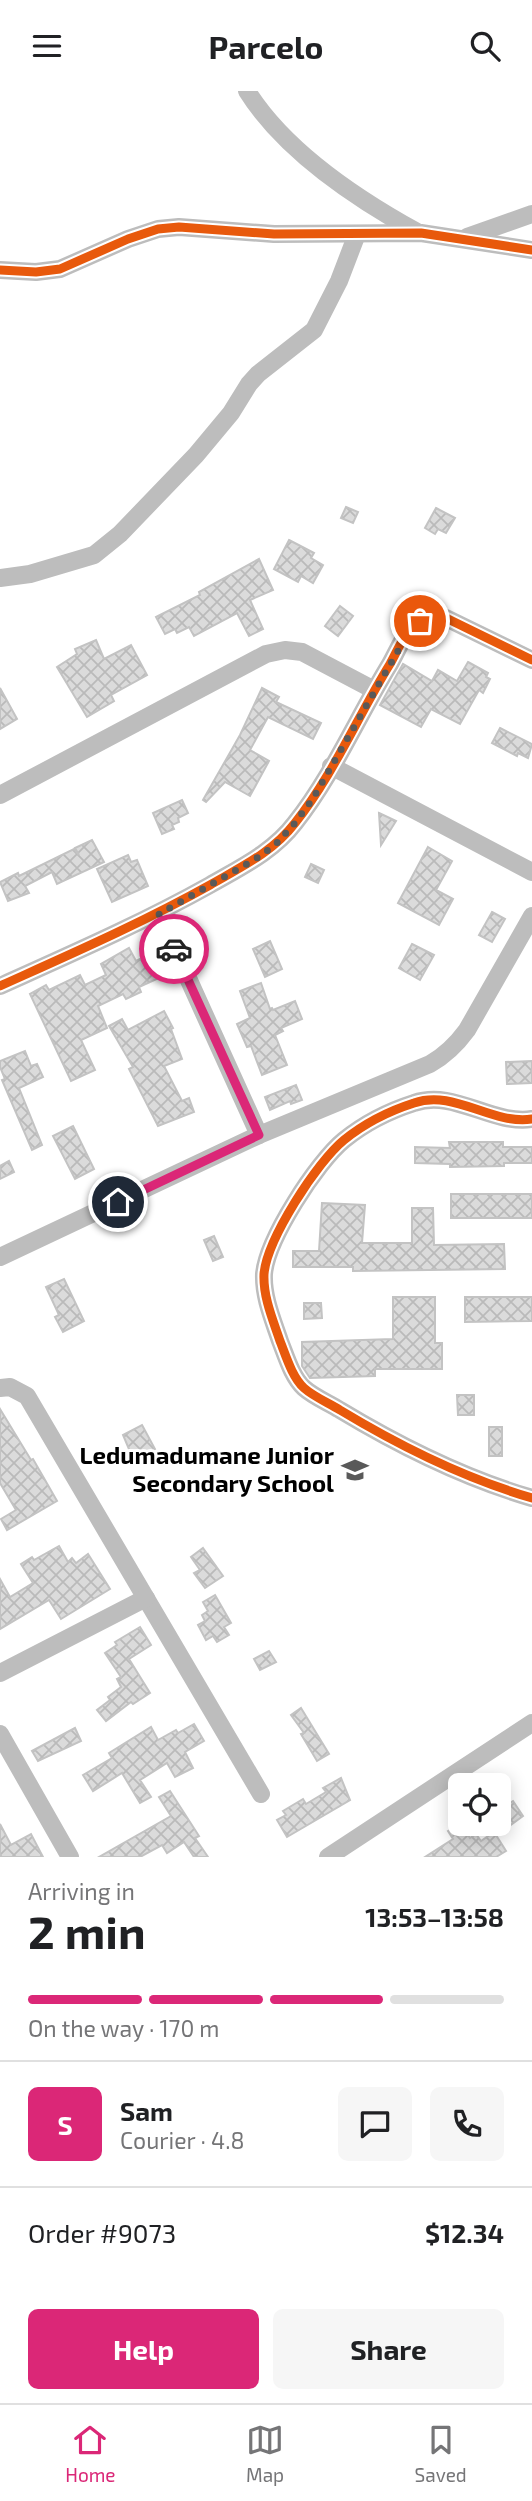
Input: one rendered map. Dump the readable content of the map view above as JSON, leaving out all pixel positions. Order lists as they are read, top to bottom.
{
  "places": {
    "school or university": ["Ledumadumane Junior Secondary School"]
  },
  "page": {
    "header": "Parcelo",
    "heading": ["2 min", "Arriving in", "13:53–13:58"],
    "panel": [
      "Sam",
      "Courier · 4.8",
      "Order #9073",
      "$12.34"
    ],
    "bar": "On the way · 170 m",
    "round": "S",
    "buttons": ["Help", "Share"],
    "tabs": ["Home", "Map", "Saved"]
  }
}
